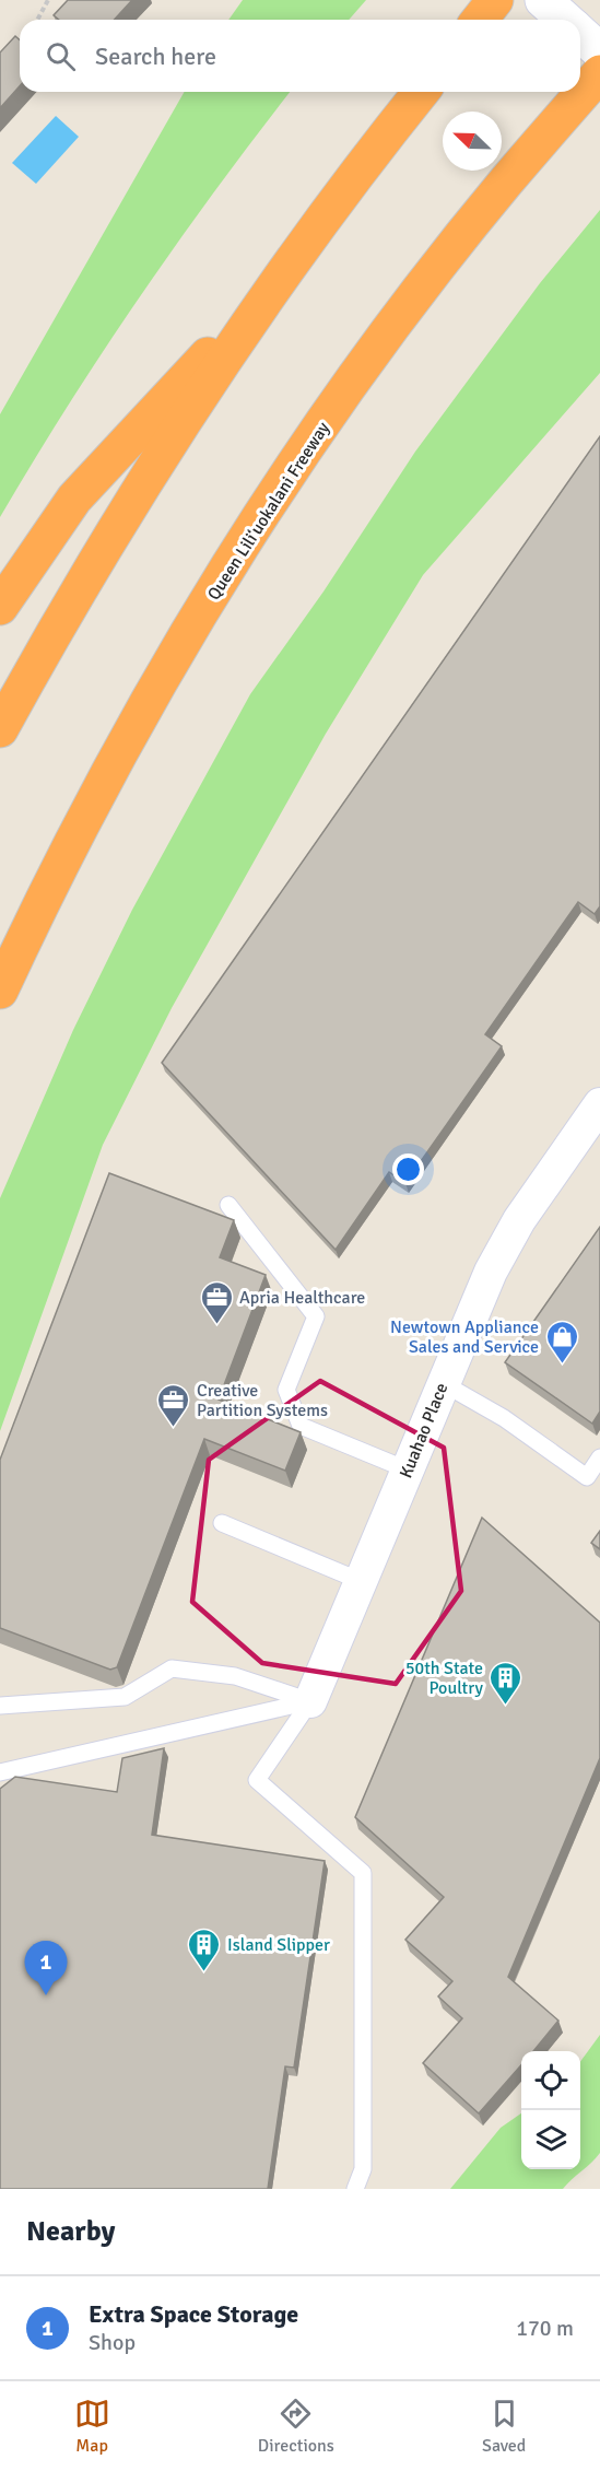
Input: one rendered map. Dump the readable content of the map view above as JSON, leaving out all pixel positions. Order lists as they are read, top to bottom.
{
  "streets": {
    "highway": ["Queen Liliʻuokalani Freeway"],
    "street": ["Kuahao Place"]
  },
  "places": {
    "office": ["Apria Healthcare", "Creative Partition Systems"],
    "shop": ["Newtown Appliance Sales and Service"],
    "building": ["50th State Poultry", "Island Slipper"]
  },
  "north": "top left",
  "page": {
    "search": "Search here",
    "pins": "1",
    "heading": "Nearby",
    "list": [
      {
        "mark": "1",
        "name": "Extra Space Storage",
        "note": "Shop",
        "value": "170 m"
      }
    ],
    "nav": ["Map", "Directions", "Saved"]
  }
}
